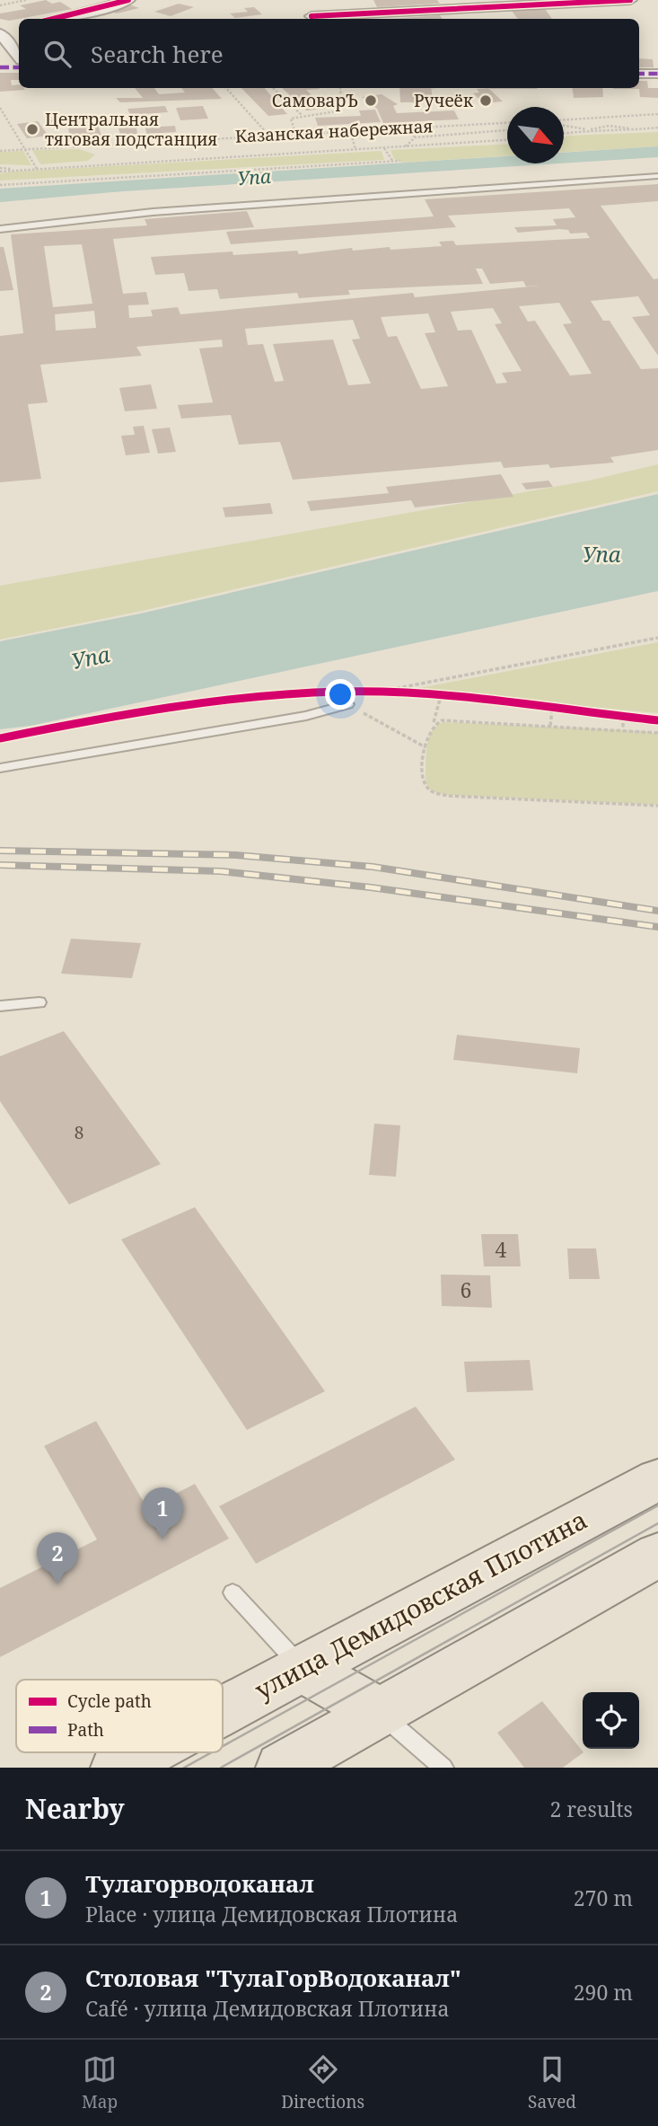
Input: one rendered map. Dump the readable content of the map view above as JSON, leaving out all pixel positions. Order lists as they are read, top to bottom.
{
  "streets": {
    "main road": ["улица Демидовская Плотина"],
    "path": ["Казанская набережная"]
  },
  "water": ["Упа"],
  "places": ["СамоварЪ", "Ручеёк", "Центральная тяговая подстанция"],
  "house_numbers": ["8", "4", "6"],
  "legend": ["Cycle path", "Path"],
  "north": "bottom right",
  "page": {
    "search": "Search here",
    "pins": ["1", "2"],
    "heading": ["Nearby", "2 results"],
    "list": [
      {
        "mark": "1",
        "name": "Тулагорводоканал",
        "note": "Place · улица Демидовская Плотина",
        "value": "270 m"
      },
      {
        "mark": "2",
        "name": "Столовая \"ТулаГорВодоканал\"",
        "note": "Café · улица Демидовская Плотина",
        "value": "290 m"
      }
    ],
    "nav": ["Map", "Directions", "Saved"]
  }
}
